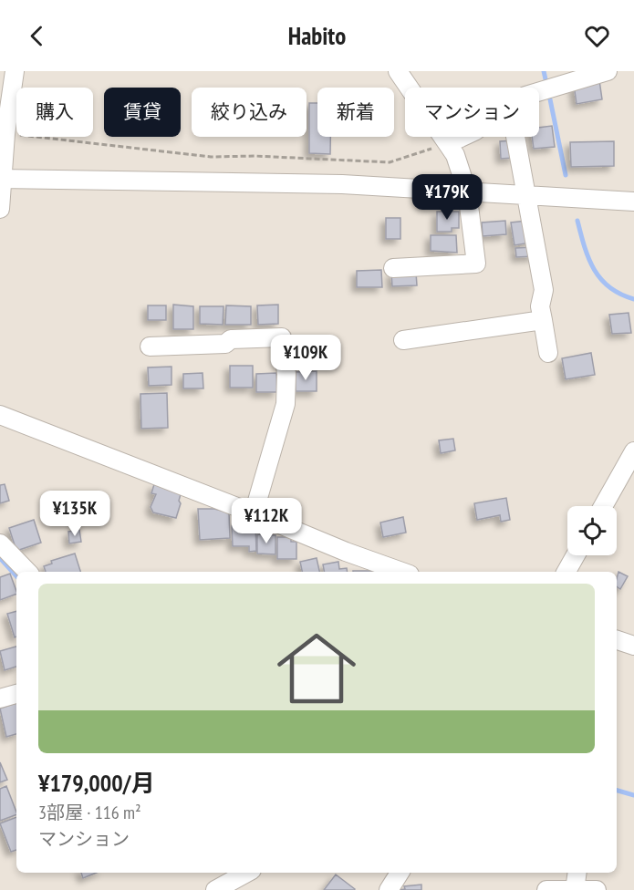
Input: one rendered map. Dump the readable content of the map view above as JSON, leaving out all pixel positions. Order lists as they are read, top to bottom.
{
  "page": {
    "header": "Habito",
    "chip": [
      "購入",
      "賃貸",
      "絞り込み",
      "新着",
      "マンション"
    ],
    "price": [
      "¥179K",
      "¥109K",
      "¥135K",
      "¥112K"
    ],
    "list": [
      {
        "name": "¥179,000/月",
        "note": "3部屋 · 116 m² · マンション"
      }
    ]
  }
}
